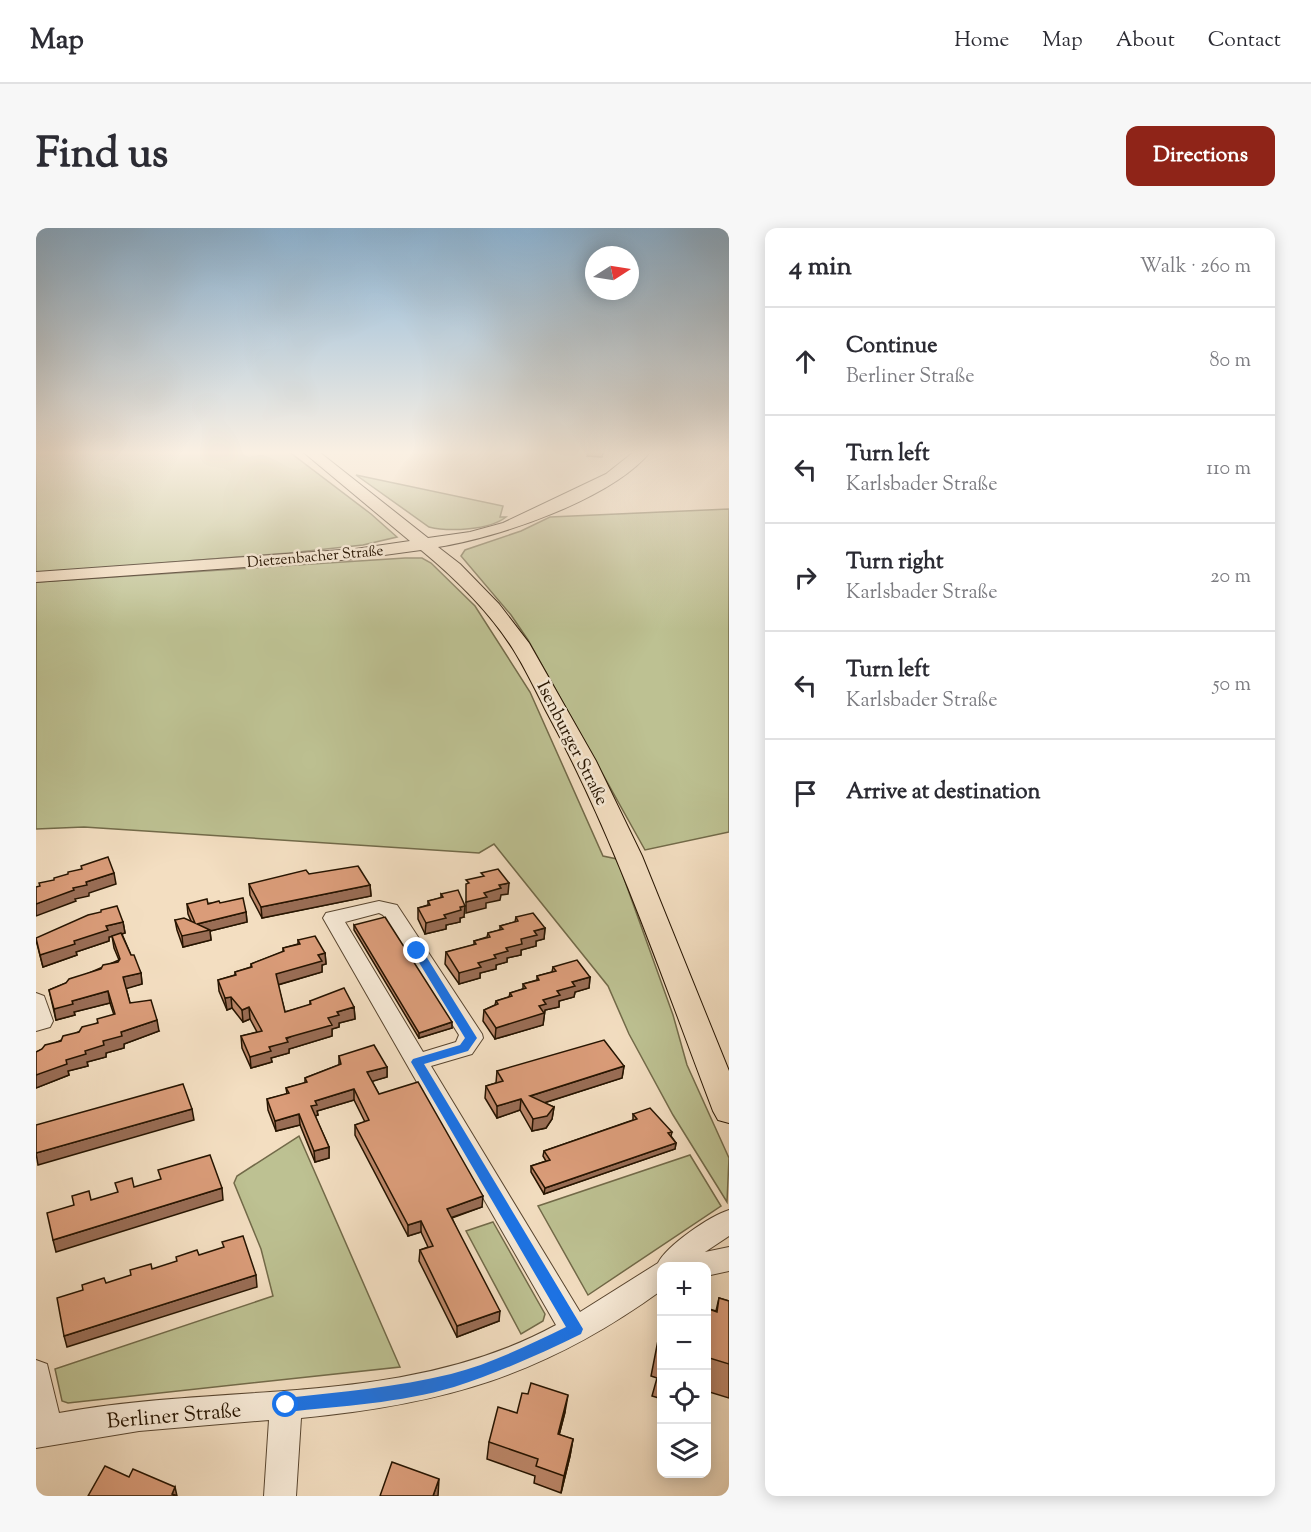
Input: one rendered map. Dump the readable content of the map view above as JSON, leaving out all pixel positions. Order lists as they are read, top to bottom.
{
  "streets": {
    "main road": ["Dietzenbacher Straße", "Isenburger Straße"],
    "street": ["Berliner Straße"]
  },
  "crossings": [
    ["Dietzenbacher Straße", "Isenburger Straße"]
  ],
  "north": "right",
  "page": {
    "header": "Map",
    "nav": [
      "Home",
      "Map",
      "About",
      "Contact"
    ],
    "title": "Find us",
    "buttons": "Directions",
    "heading": ["4 min", "Walk · 260 m"],
    "list": [
      ["Continue", "Berliner Straße", "80 m"],
      ["Turn left", "Karlsbader Straße", "110 m"],
      ["Turn right", "Karlsbader Straße", "20 m"],
      ["Turn left", "Karlsbader Straße", "50 m"],
      "Arrive at destination"
    ],
    "map_buttons": ["+", "−"]
  }
}
